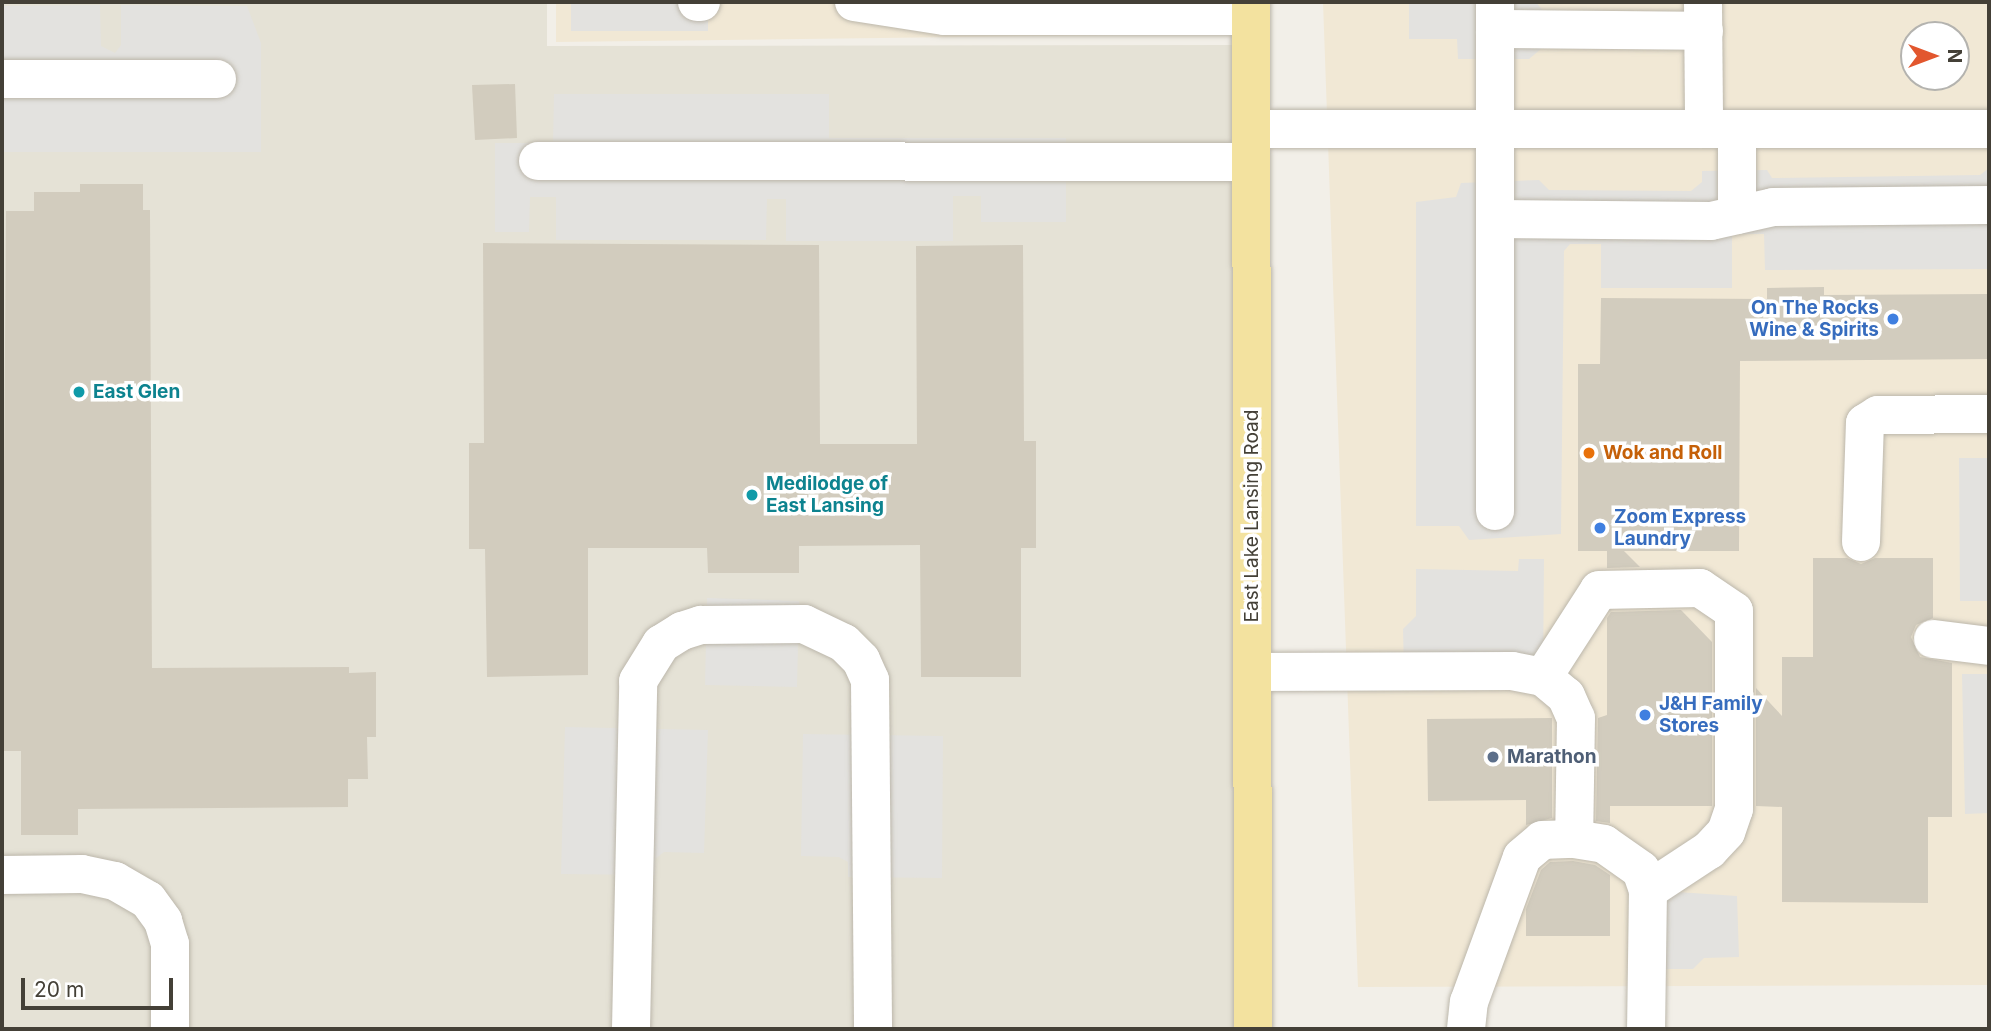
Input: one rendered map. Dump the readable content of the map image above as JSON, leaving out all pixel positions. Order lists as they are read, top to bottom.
{
  "streets": {
    "main road": ["East Lake Lansing Road"]
  },
  "places": [
    "On The Rocks Wine & Spirits",
    "East Glen",
    "Wok and Roll",
    "Medilodge of East Lansing",
    "Zoom Express Laundry",
    "J&H Family Stores",
    "Marathon"
  ],
  "scale_bar": "20 m",
  "north": "right"
}
